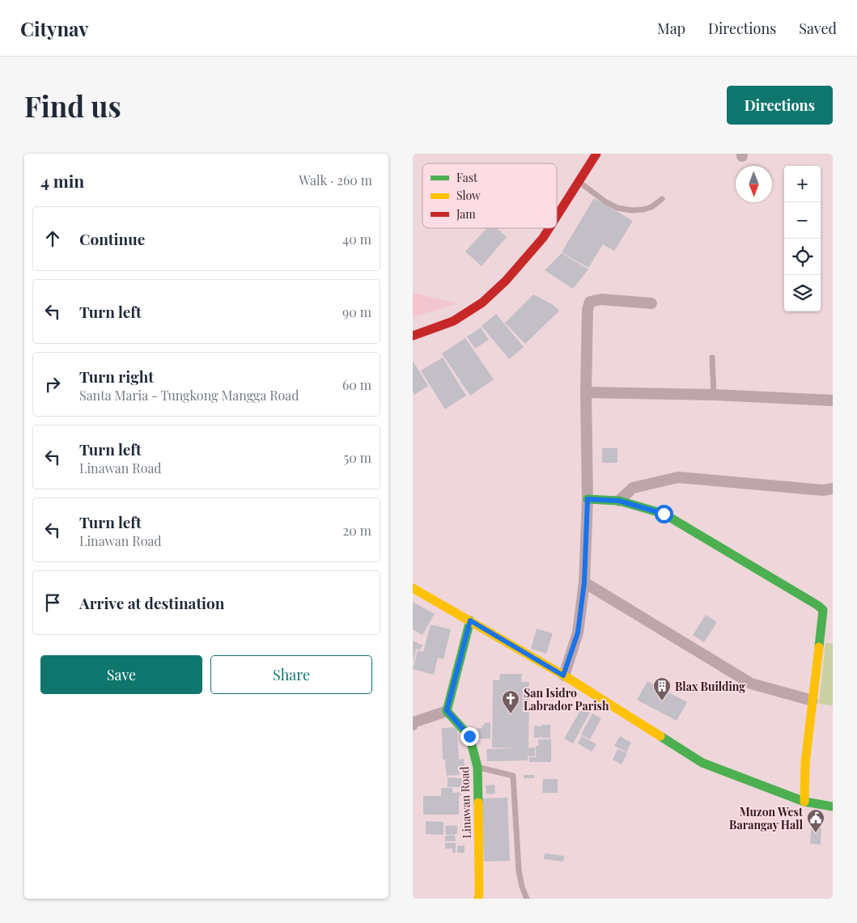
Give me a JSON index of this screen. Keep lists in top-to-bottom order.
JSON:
{
  "streets": {
    "street": ["Linawan Road"]
  },
  "places": {
    "building": ["Blax Building"],
    "church": ["San Isidro Labrador Parish"],
    "public building": ["Muzon West Barangay Hall"]
  },
  "legend": ["Fast", "Slow", "Jam"],
  "north": "bottom",
  "page": {
    "header": "Citynav",
    "nav": ["Map", "Directions", "Saved"],
    "buttons": [
      "Directions",
      ["Save", "Share"]
    ],
    "title": "Find us",
    "heading": ["4 min", "Walk · 260 m"],
    "map_buttons": ["+", "−"],
    "list": [
      ["Continue", "40 m"],
      ["Turn left", "90 m"],
      ["Turn right", "Santa Maria - Tungkong Mangga Road", "60 m"],
      ["Turn left", "Linawan Road", "50 m"],
      ["Turn left", "Linawan Road", "20 m"],
      "Arrive at destination"
    ]
  }
}
